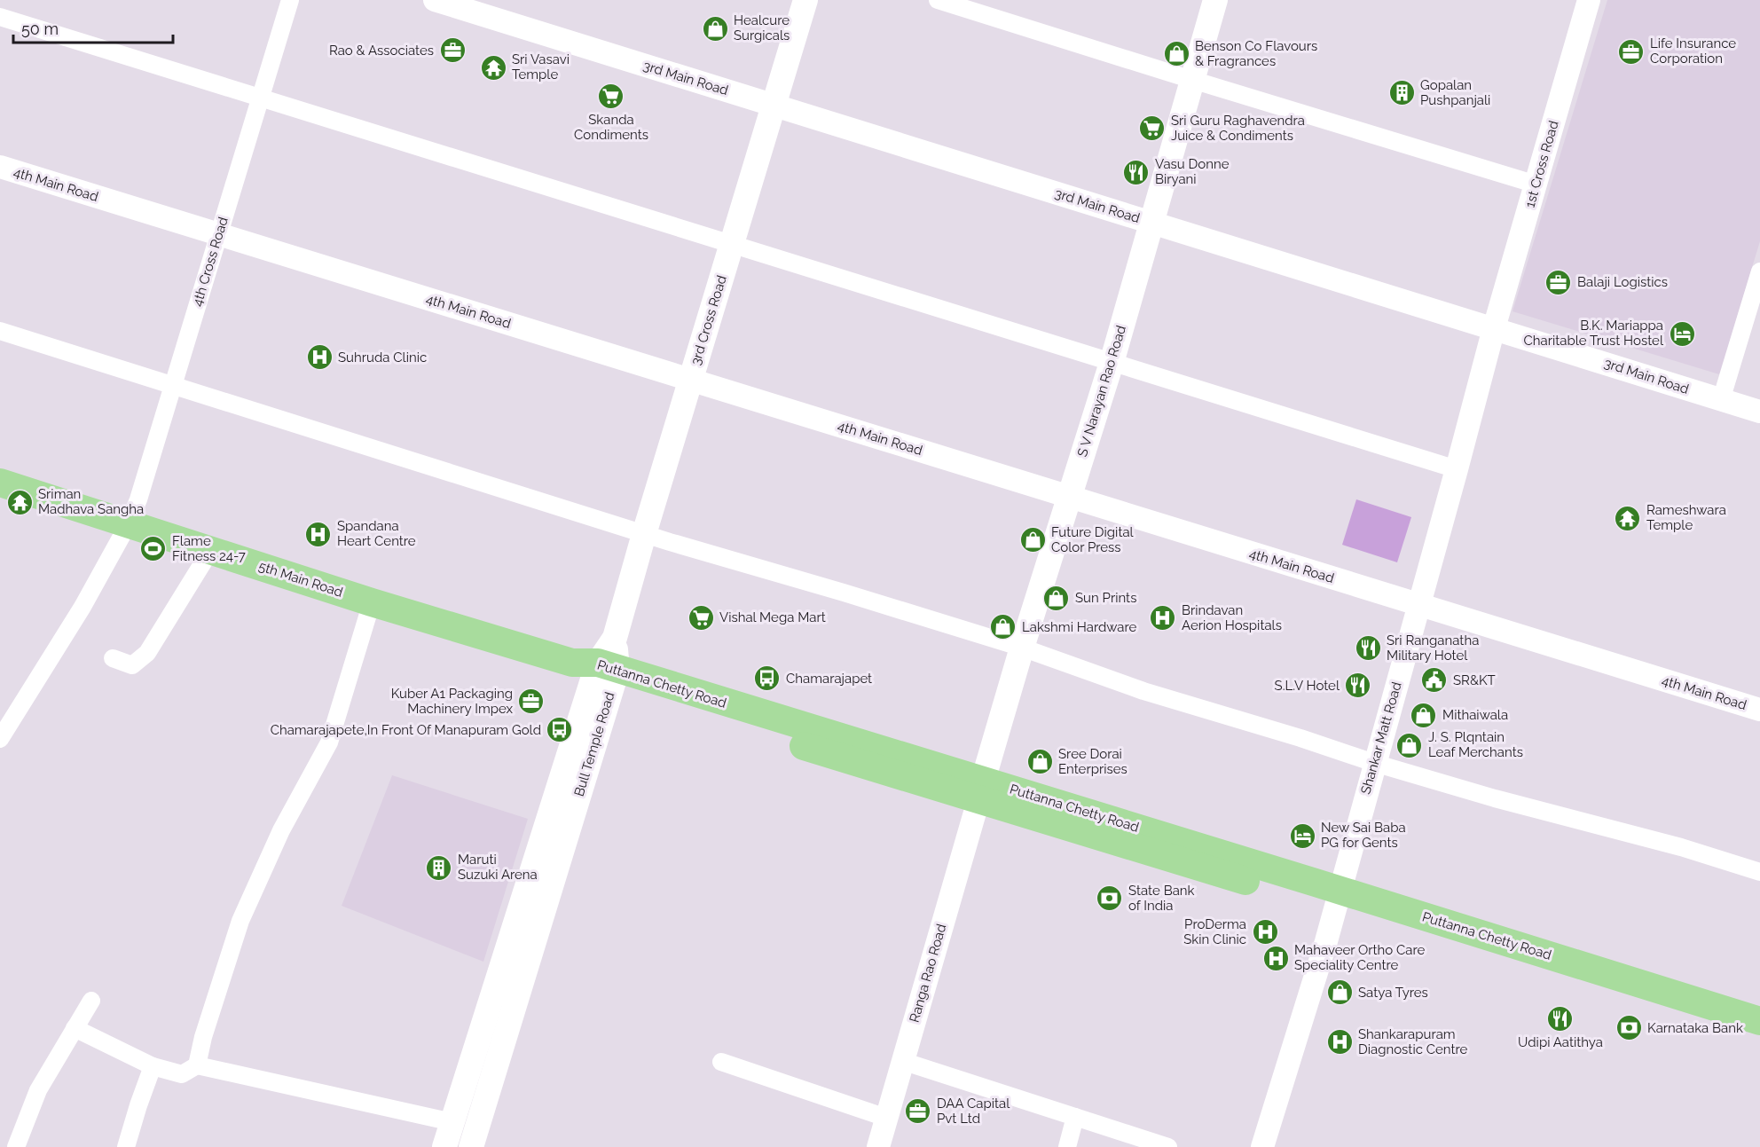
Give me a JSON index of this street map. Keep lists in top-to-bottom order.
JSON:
{
  "streets": {
    "main road": [
      "3rd Cross Road",
      "S V Narayan Rao Road",
      "5th Main Road",
      "Puttanna Chetty Road",
      "Bull Temple Road"
    ],
    "street": [
      "3rd Main Road",
      "1st Cross Road",
      "4th Main Road",
      "4th Cross Road",
      "Shankar Matt Road",
      "Ranga Rao Road"
    ]
  },
  "crossings": [
    ["3rd Main Road", "1st Cross Road"],
    ["3rd Main Road", "3rd Cross Road"],
    ["3rd Main Road", "S V Narayan Rao Road"],
    ["3rd Main Road", "Shankar Matt Road"],
    ["1st Cross Road", "Shankar Matt Road"],
    ["4th Main Road", "4th Cross Road"],
    ["4th Main Road", "3rd Cross Road"],
    ["4th Main Road", "S V Narayan Rao Road"],
    ["4th Main Road", "Shankar Matt Road"],
    ["4th Cross Road", "5th Main Road"],
    ["3rd Cross Road", "Bull Temple Road"],
    ["S V Narayan Rao Road", "Puttanna Chetty Road"],
    ["S V Narayan Rao Road", "Ranga Rao Road"],
    ["5th Main Road", "Puttanna Chetty Road"],
    ["5th Main Road", "Bull Temple Road"],
    ["Puttanna Chetty Road", "Shankar Matt Road"],
    ["Puttanna Chetty Road", "Bull Temple Road"],
    ["Puttanna Chetty Road", "Ranga Rao Road"]
  ],
  "places": {
    "shop": [
      "Healcure Surgicals",
      "Benson Co Flavours & Fragrances",
      "Future Digital Color Press",
      "Sun Prints",
      "Lakshmi Hardware",
      "Mithaiwala",
      "J. S. Plqntain Leaf Merchants",
      "Sree Dorai Enterprises",
      "Satya Tyres"
    ],
    "office": [
      "Rao & Associates",
      "Life Insurance Corporation",
      "Balaji Logistics",
      "Kuber A1 Packaging Machinery Impex",
      "DAA Capital Pvt Ltd"
    ],
    "temple": ["Sri Vasavi Temple", "Sriman Madhava Sangha", "Rameshwara Temple"],
    "building": ["Gopalan Pushpanjali", "Maruti Suzuki Arena"],
    "supermarket": ["Skanda Condiments", "Sri Guru Raghavendra Juice & Condiments", "Vishal Mega Mart"],
    "restaurant": [
      "Vasu Donne Biryani",
      "Sri Ranganatha Military Hotel",
      "S.L.V Hotel",
      "Udipi Aatithya"
    ],
    "hotel": ["B.K. Mariappa Charitable Trust Hostel", "New Sai Baba PG for Gents"],
    "hospital": [
      "Suhruda Clinic",
      "Spandana Heart Centre",
      "Brindavan Aerion Hospitals",
      "ProDerma Skin Clinic",
      "Mahaveer Ortho Care Speciality Centre",
      "Shankarapuram Diagnostic Centre"
    ],
    "sports": ["Flame Fitness 24-7"],
    "bus stop": ["Chamarajapet", "Chamarajapete,In Front Of Manapuram Gold"],
    "public building": ["SR&KT"],
    "bank": ["State Bank of India", "Karnataka Bank"]
  },
  "scale_bar": "50 m"
}
